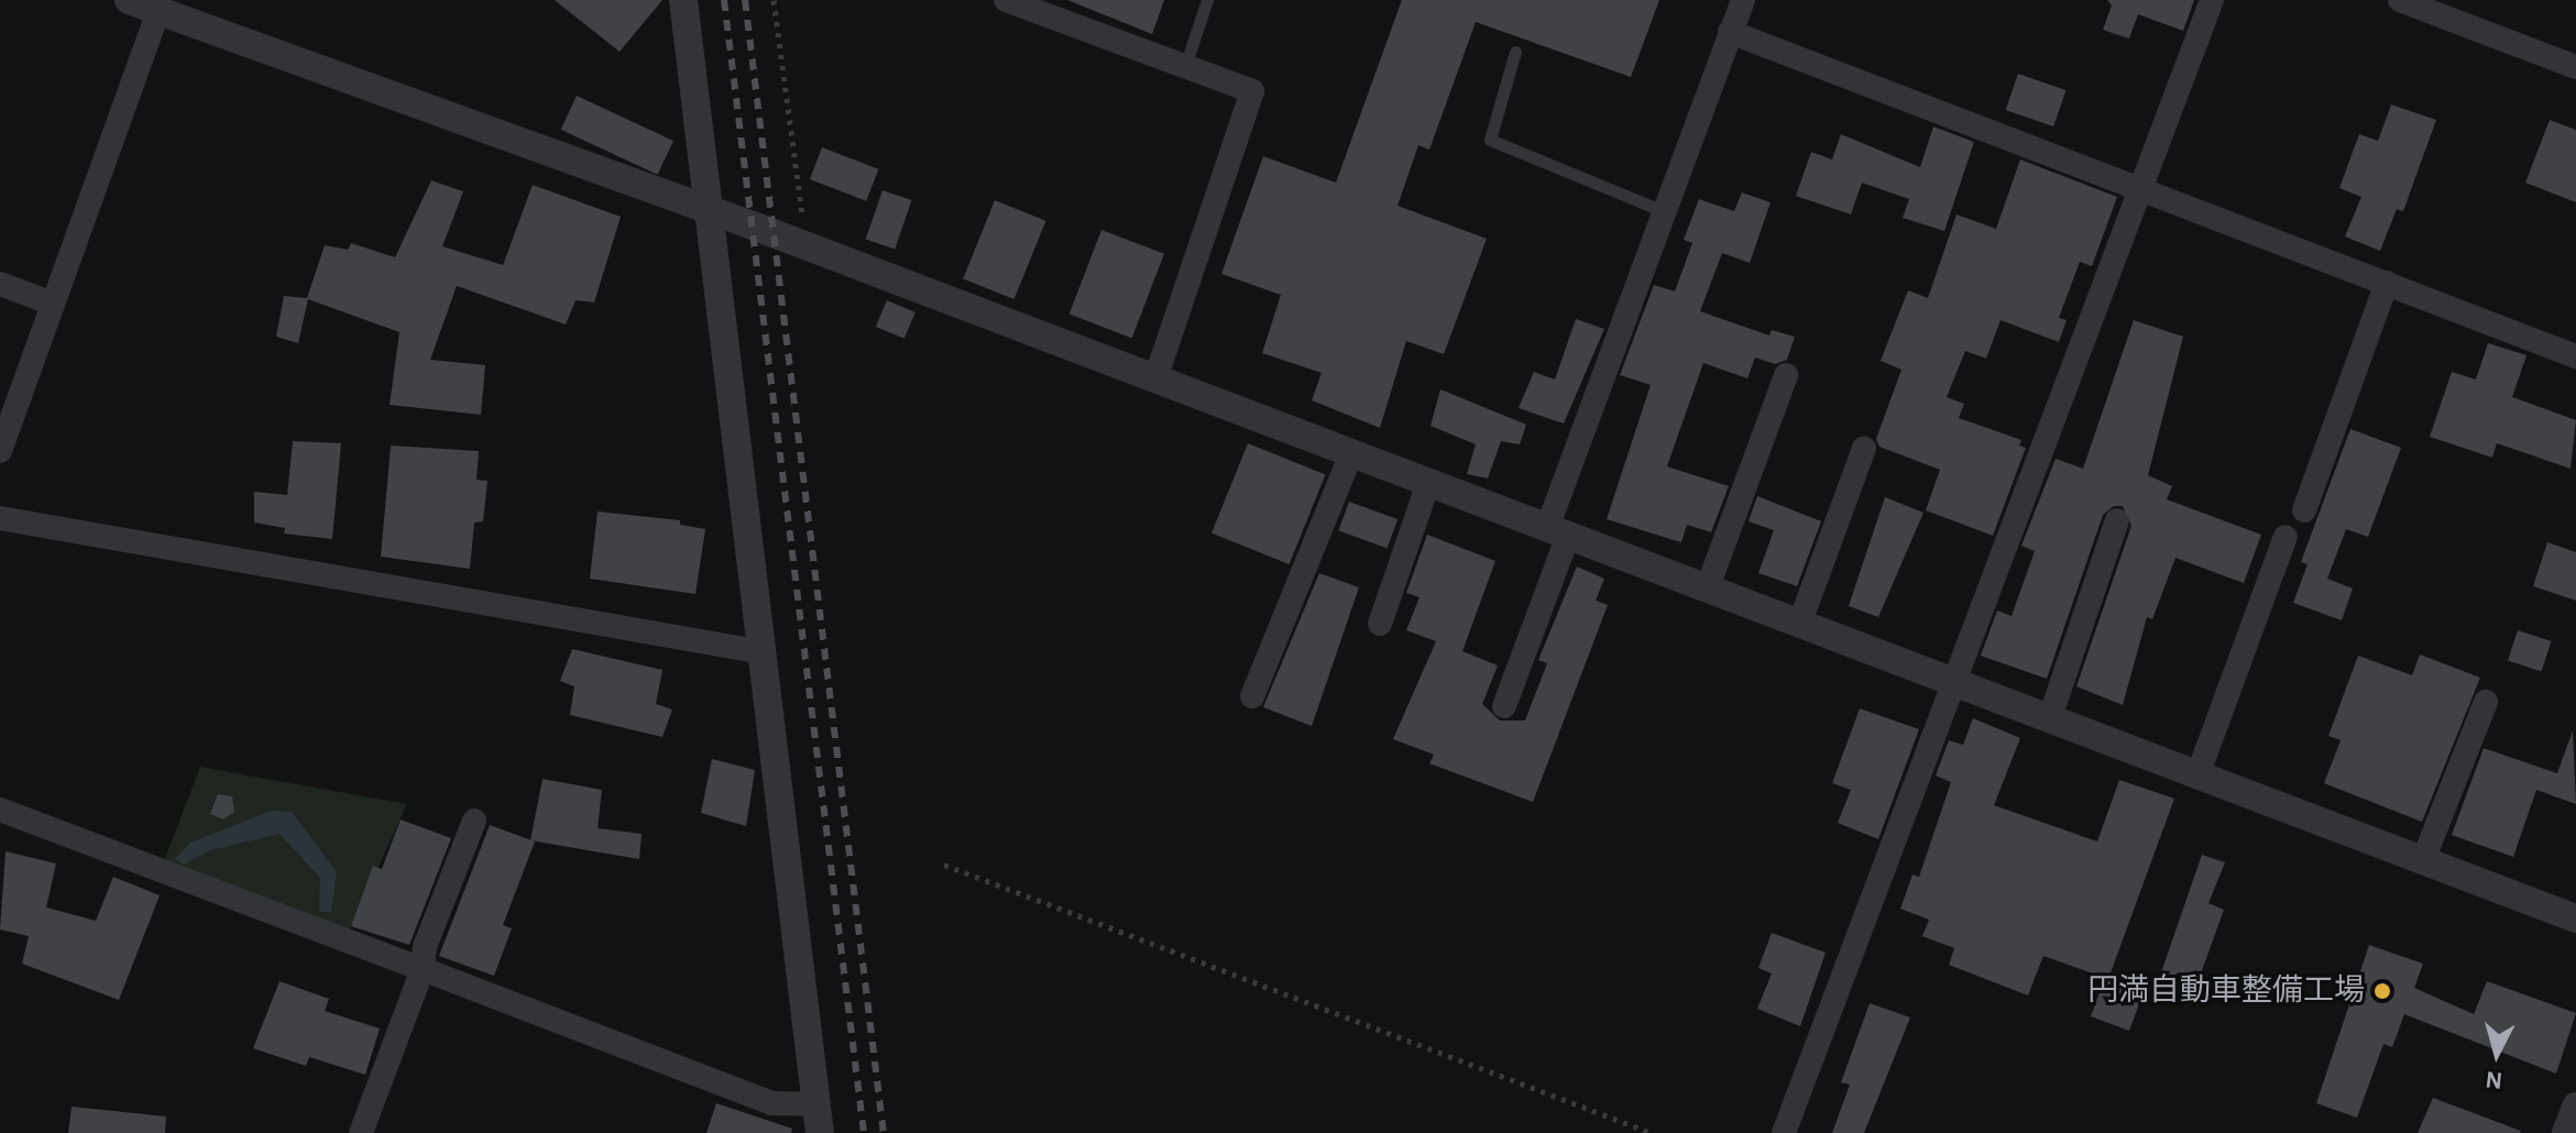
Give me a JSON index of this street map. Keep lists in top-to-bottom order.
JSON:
{
  "places": ["円満自動車整備工場"],
  "north": "bottom"
}
